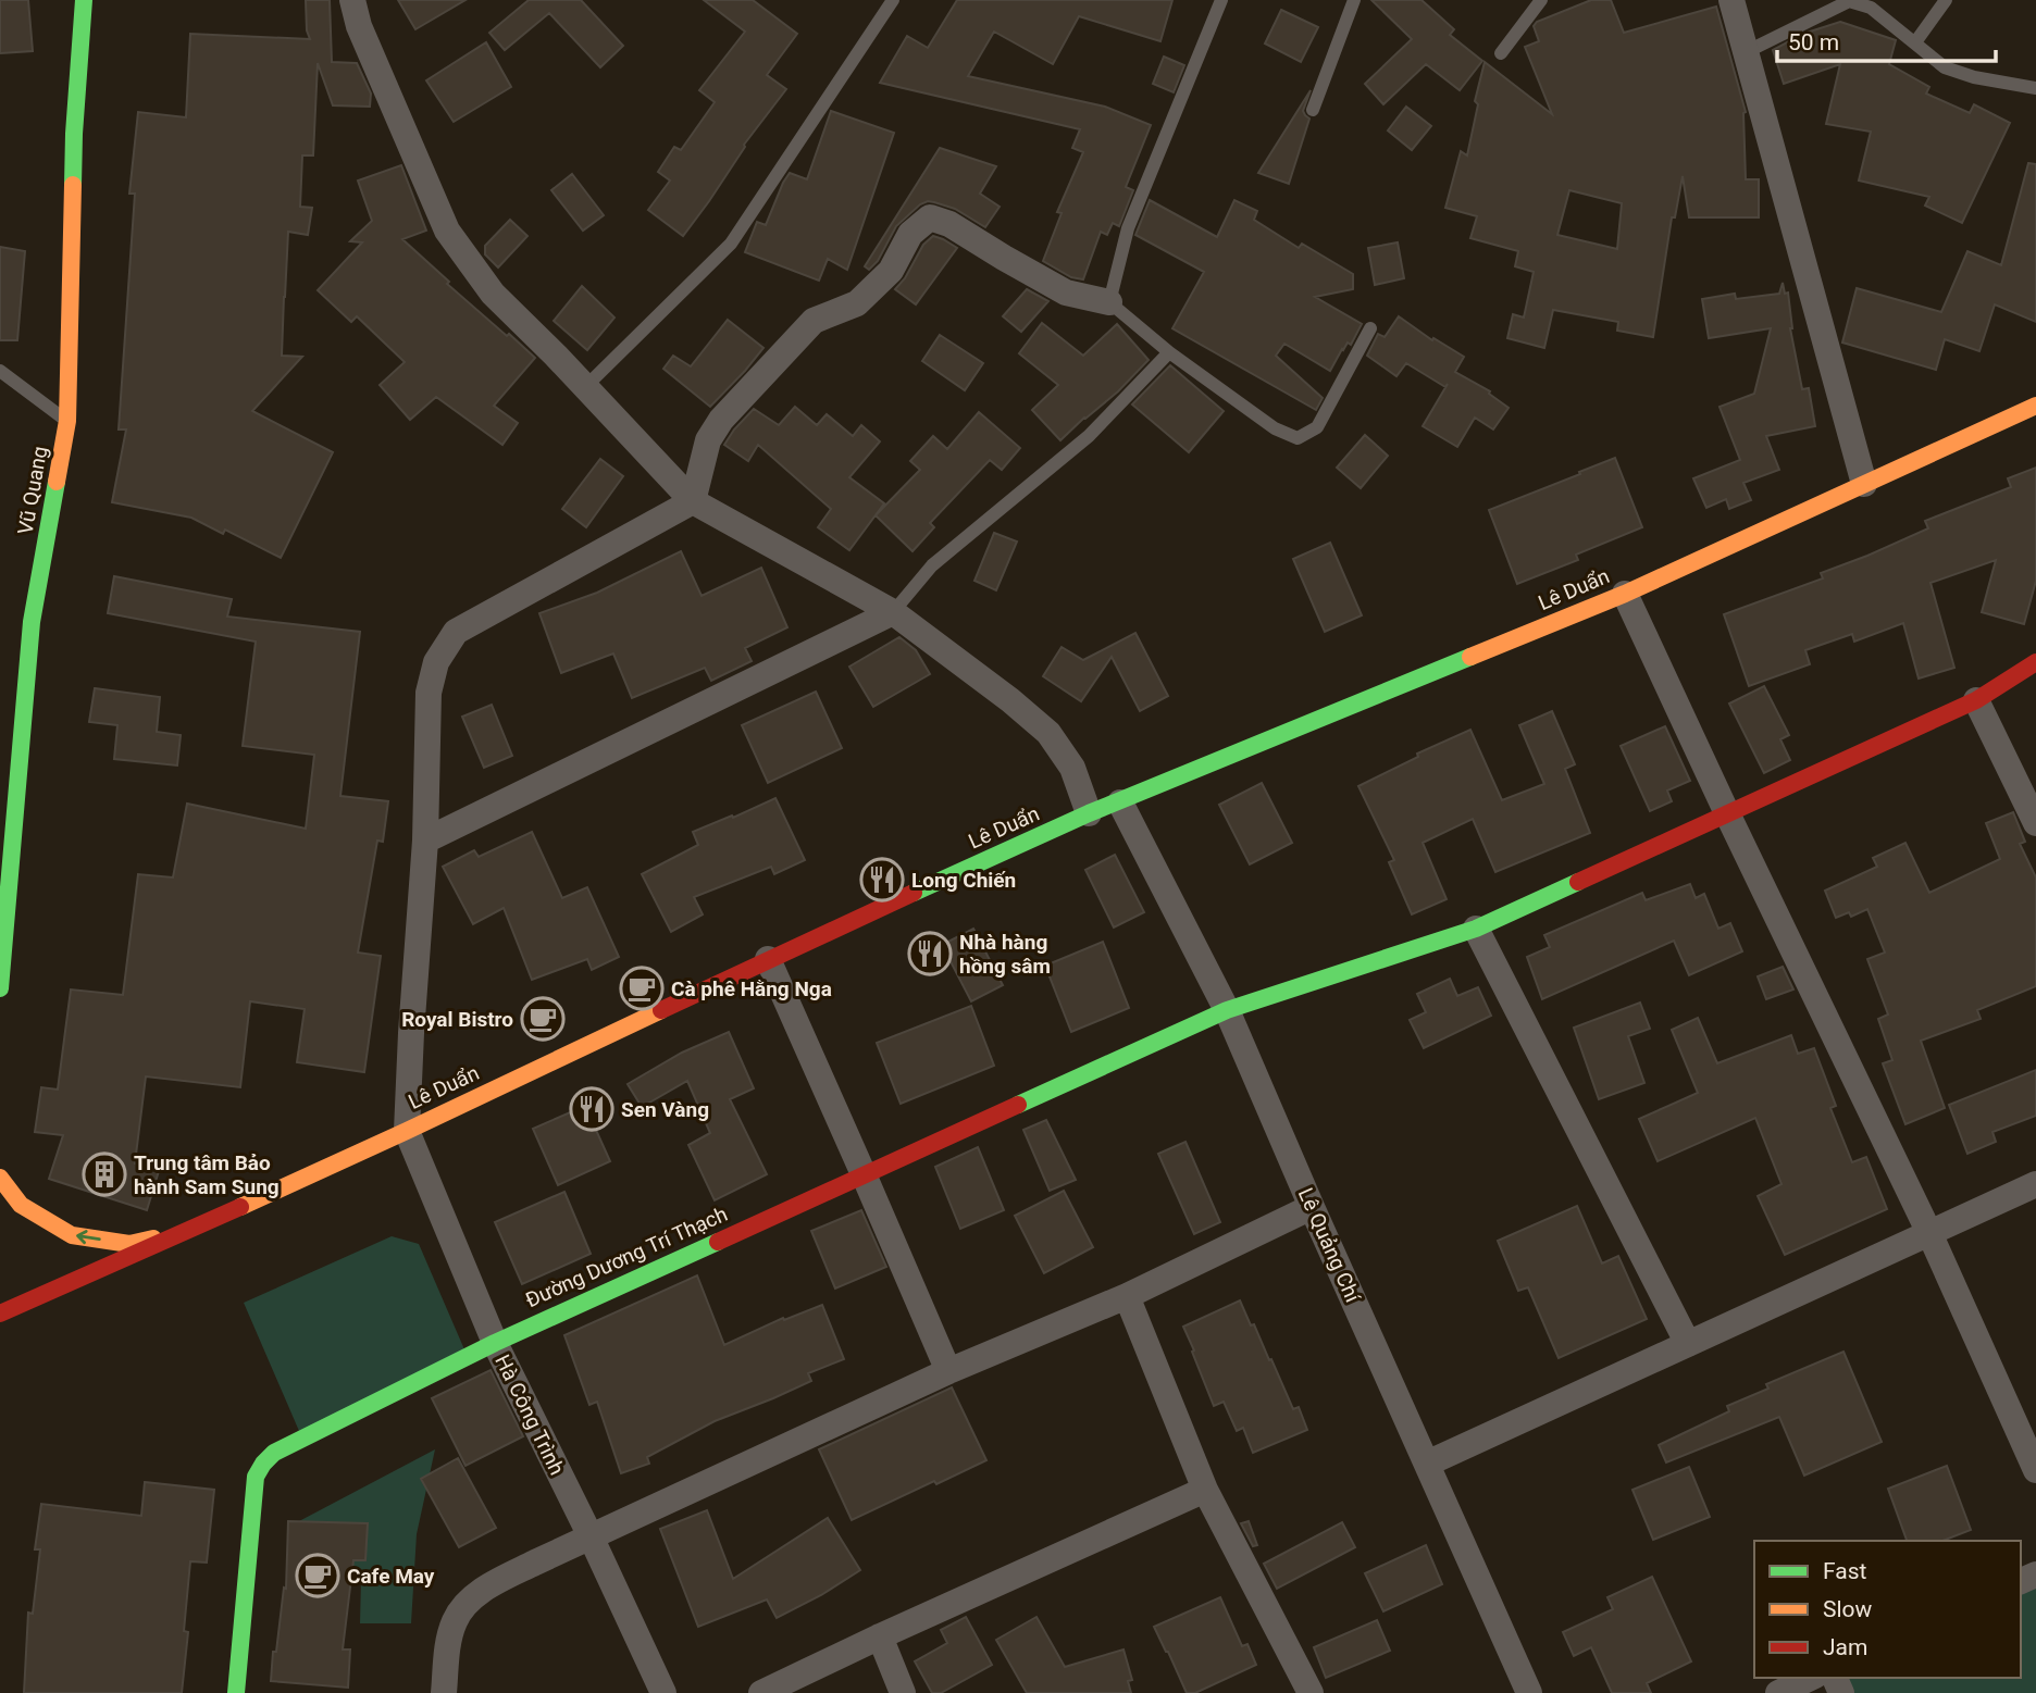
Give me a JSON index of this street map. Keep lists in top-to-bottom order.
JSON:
{
  "streets": {
    "main road": ["Vũ Quang", "Lê Duẩn", "Đường Dương Trí Thạch"],
    "street": ["Lê Quảng Chí", "Hà Công Trình"]
  },
  "crossings": [
    ["Lê Duẩn", "Lê Quảng Chí"],
    ["Lê Duẩn", "Hà Công Trình"],
    ["Lê Quảng Chí", "Đường Dương Trí Thạch"],
    ["Đường Dương Trí Thạch", "Hà Công Trình"]
  ],
  "places": {
    "restaurant": ["Long Chiến", "Nhà hàng hồng sâm", "Sen Vàng"],
    "cafe": ["Cà phê Hằng Nga", "Royal Bistro", "Cafe May"],
    "building": ["Trung tâm Bảo hành Sam Sung"]
  },
  "legend": ["Fast", "Slow", "Jam"],
  "scale_bar": "50 m"
}
